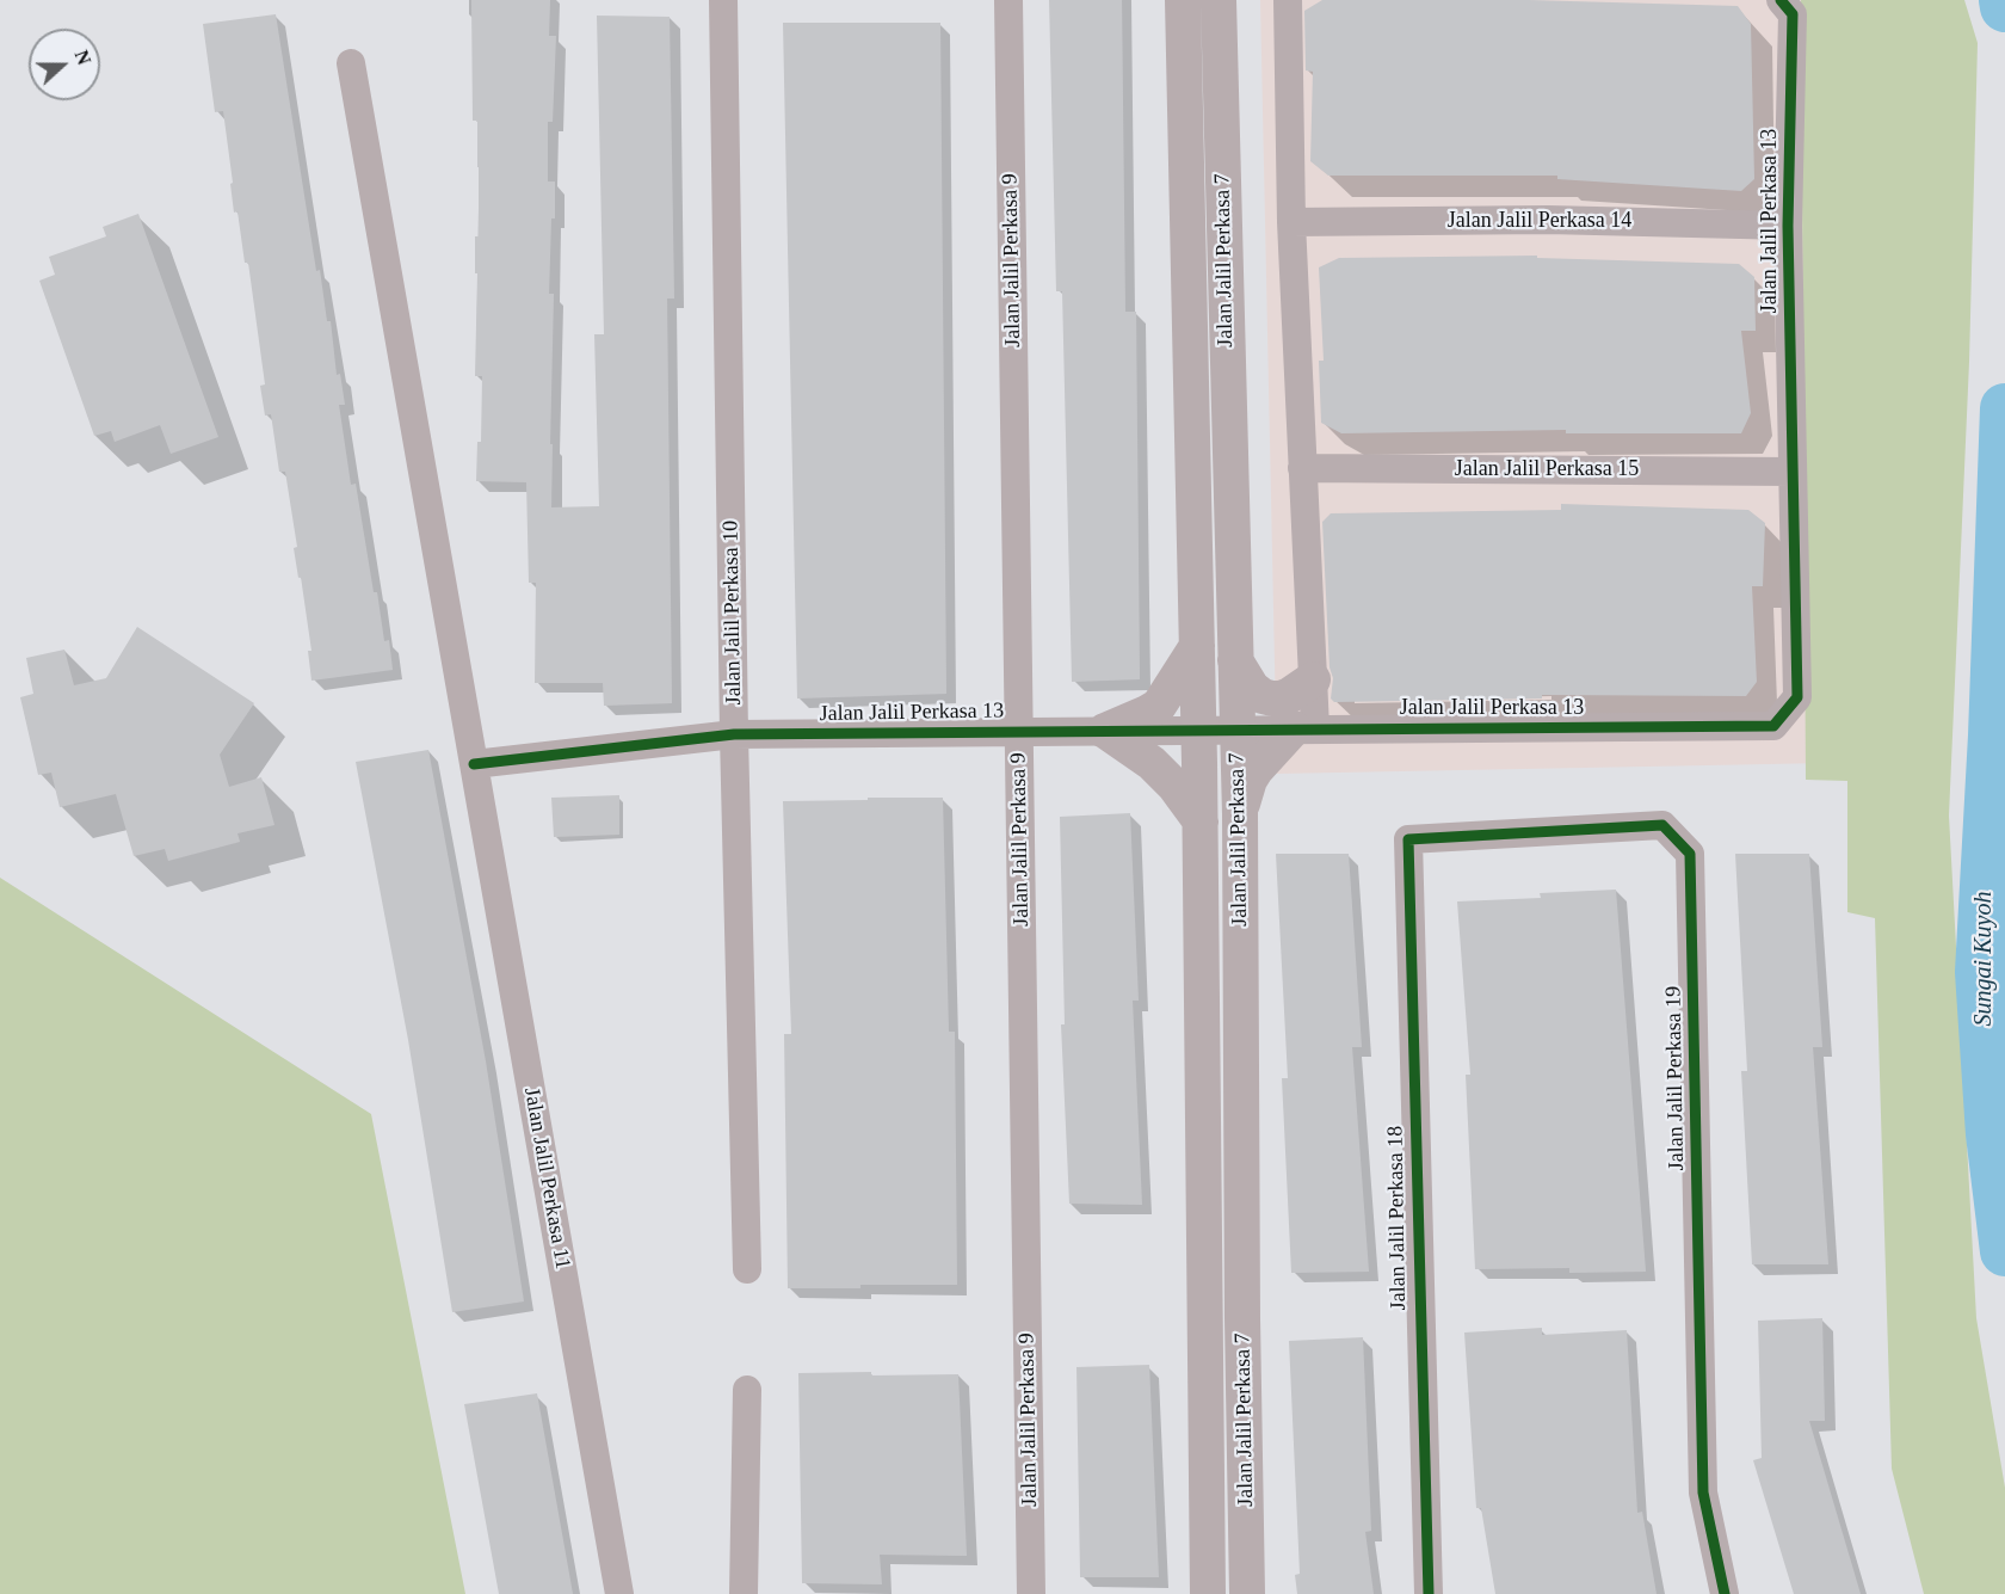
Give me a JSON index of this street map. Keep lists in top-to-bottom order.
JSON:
{
  "streets": {
    "street": [
      "Jalan Jalil Perkasa 14",
      "Jalan Jalil Perkasa 13",
      "Jalan Jalil Perkasa 9",
      "Jalan Jalil Perkasa 7",
      "Jalan Jalil Perkasa 15",
      "Jalan Jalil Perkasa 10",
      "Jalan Jalil Perkasa 19",
      "Jalan Jalil Perkasa 11",
      "Jalan Jalil Perkasa 18"
    ]
  },
  "crossings": [
    ["Jalan Jalil Perkasa 14", "Jalan Jalil Perkasa 13"],
    ["Jalan Jalil Perkasa 13", "Jalan Jalil Perkasa 9"],
    ["Jalan Jalil Perkasa 13", "Jalan Jalil Perkasa 7"],
    ["Jalan Jalil Perkasa 13", "Jalan Jalil Perkasa 15"],
    ["Jalan Jalil Perkasa 13", "Jalan Jalil Perkasa 10"],
    ["Jalan Jalil Perkasa 13", "Jalan Jalil Perkasa 11"],
    ["Jalan Jalil Perkasa 19", "Jalan Jalil Perkasa 18"]
  ],
  "water": ["Sungai Kuyoh"],
  "north": "right"
}
